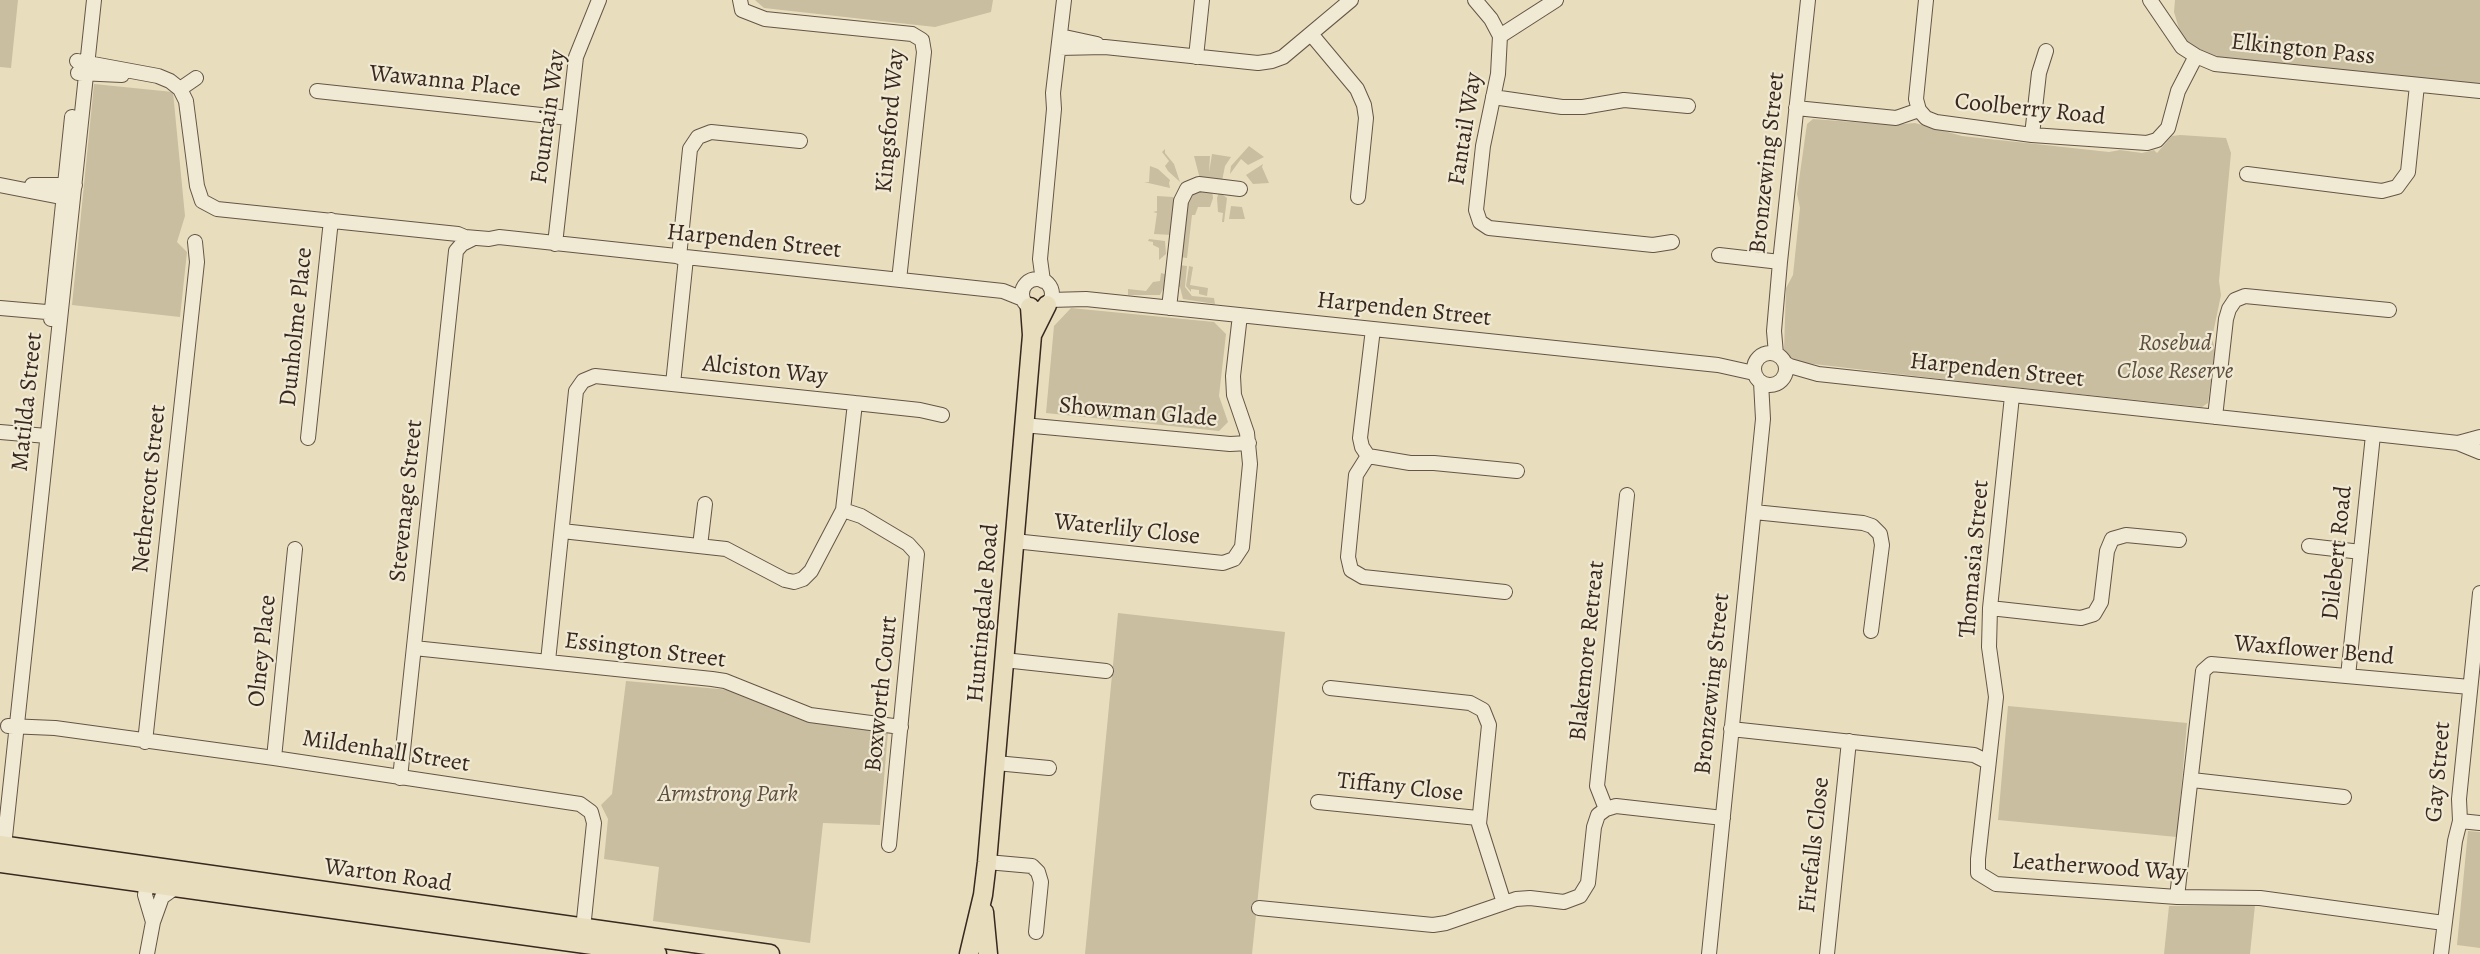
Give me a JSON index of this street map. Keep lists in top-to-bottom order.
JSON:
{
  "streets": {
    "main road": ["Huntingdale Road", "Warton Road"],
    "street": [
      "Elkington Pass",
      "Wawanna Place",
      "Coolberry Road",
      "Fountain Way",
      "Kingsford Way",
      "Fantail Way",
      "Bronzewing Street",
      "Harpenden Street",
      "Dunholme Place",
      "Alciston Way",
      "Matilda Street",
      "Showman Glade",
      "Nethercott Street",
      "Stevenage Street",
      "Waterlily Close",
      "Dilebert Road",
      "Thomasia Street",
      "Olney Place",
      "Essington Street",
      "Blakemore Retreat",
      "Waxflower Bend",
      "Boxworth Court",
      "Mildenhall Street",
      "Gay Street",
      "Tiffany Close",
      "Firefalls Close",
      "Leatherwood Way"
    ]
  },
  "crossings": [
    ["Elkington Pass", "Coolberry Road"],
    ["Wawanna Place", "Fountain Way"],
    ["Fountain Way", "Harpenden Street"],
    ["Kingsford Way", "Harpenden Street"],
    ["Bronzewing Street", "Harpenden Street"],
    ["Harpenden Street", "Dunholme Place"],
    ["Harpenden Street", "Stevenage Street"],
    ["Harpenden Street", "Waterlily Close"],
    ["Harpenden Street", "Dilebert Road"],
    ["Harpenden Street", "Thomasia Street"],
    ["Harpenden Street", "Huntingdale Road"],
    ["Alciston Way", "Essington Street"],
    ["Matilda Street", "Mildenhall Street"],
    ["Matilda Street", "Warton Road"],
    ["Showman Glade", "Waterlily Close"],
    ["Showman Glade", "Huntingdale Road"],
    ["Nethercott Street", "Mildenhall Street"],
    ["Stevenage Street", "Essington Street"],
    ["Stevenage Street", "Mildenhall Street"],
    ["Waterlily Close", "Huntingdale Road"],
    ["Dilebert Road", "Waxflower Bend"],
    ["Thomasia Street", "Leatherwood Way"],
    ["Olney Place", "Mildenhall Street"],
    ["Essington Street", "Boxworth Court"],
    ["Waxflower Bend", "Gay Street"],
    ["Waxflower Bend", "Leatherwood Way"],
    ["Mildenhall Street", "Warton Road"],
    ["Gay Street", "Leatherwood Way"]
  ],
  "parks": ["Rosebud Close Reserve", "Armstrong Park"]
}
